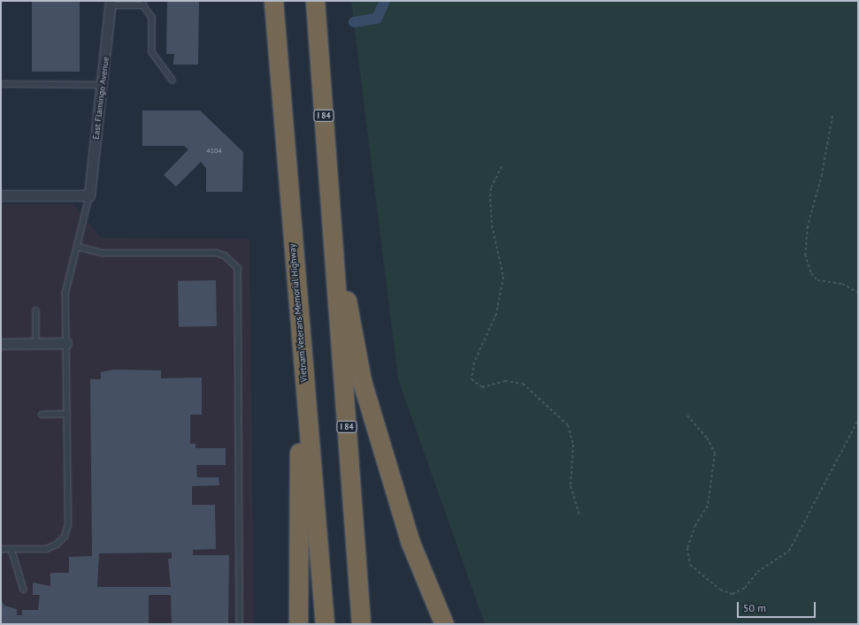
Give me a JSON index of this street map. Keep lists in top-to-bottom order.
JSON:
{
  "streets": {
    "highway": ["I 84", "Vietnam Veterans Memorial Highway"],
    "street": ["East Flamingo Avenue"]
  },
  "house_numbers": ["4104"],
  "scale_bar": "50 m"
}
